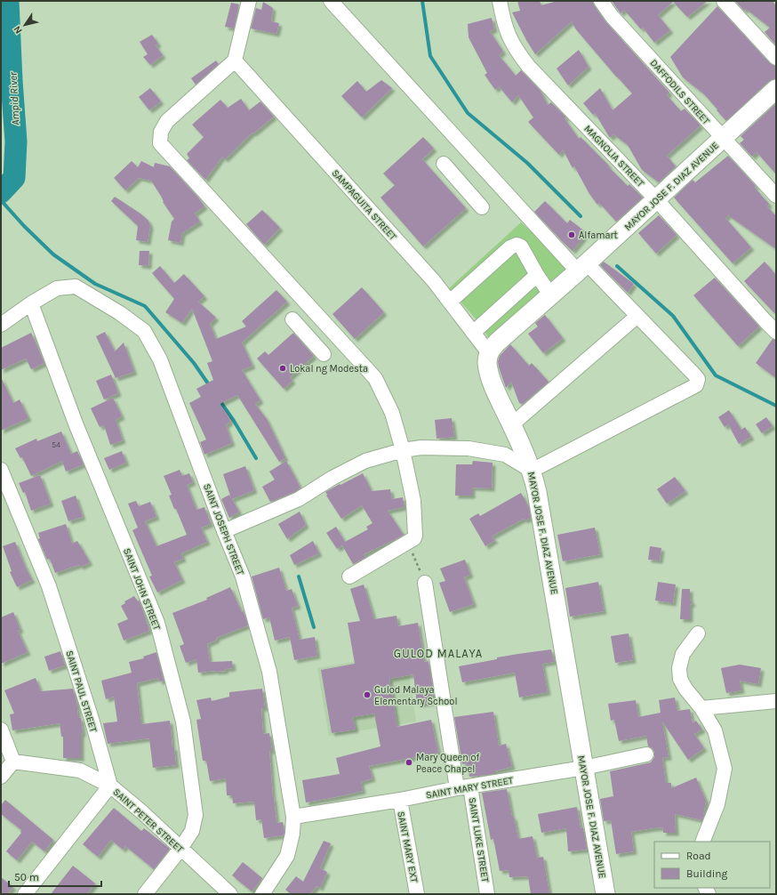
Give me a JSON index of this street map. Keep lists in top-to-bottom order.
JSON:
{
  "streets": {
    "main road": ["MAYOR JOSE F. DIAZ AVENUE"],
    "street": [
      "DAFFODILS STREET",
      "MAGNOLIA STREET",
      "SAMPAGUITA STREET",
      "SAINT JOSEPH STREET",
      "SAINT JOHN STREET",
      "SAINT PAUL STREET",
      "SAINT MARY STREET",
      "SAINT PETER STREET",
      "SAINT LUKE STREET",
      "SAINT MARY EXT"
    ]
  },
  "crossings": [
    ["DAFFODILS STREET", "MAYOR JOSE F. DIAZ AVENUE"],
    ["MAGNOLIA STREET", "MAYOR JOSE F. DIAZ AVENUE"],
    ["MAYOR JOSE F. DIAZ AVENUE", "SAMPAGUITA STREET"],
    ["MAYOR JOSE F. DIAZ AVENUE", "SAINT MARY STREET"],
    ["SAINT JOSEPH STREET", "SAINT JOHN STREET"],
    ["SAINT JOSEPH STREET", "SAINT MARY STREET"],
    ["SAINT JOHN STREET", "SAINT PETER STREET"],
    ["SAINT PAUL STREET", "SAINT PETER STREET"],
    ["SAINT MARY STREET", "SAINT LUKE STREET"],
    ["SAINT MARY STREET", "SAINT MARY EXT"]
  ],
  "districts": ["GULOD MALAYA"],
  "water": ["Ampid River"],
  "places": [
    "Alfamart",
    "Lokal ng Modesta",
    "Gulod Malaya Elementary School",
    "Mary Queen of Peace Chapel"
  ],
  "house_numbers": ["54"],
  "legend": ["Road", "Building"],
  "scale_bar": "50 m",
  "north": "bottom left"
}
